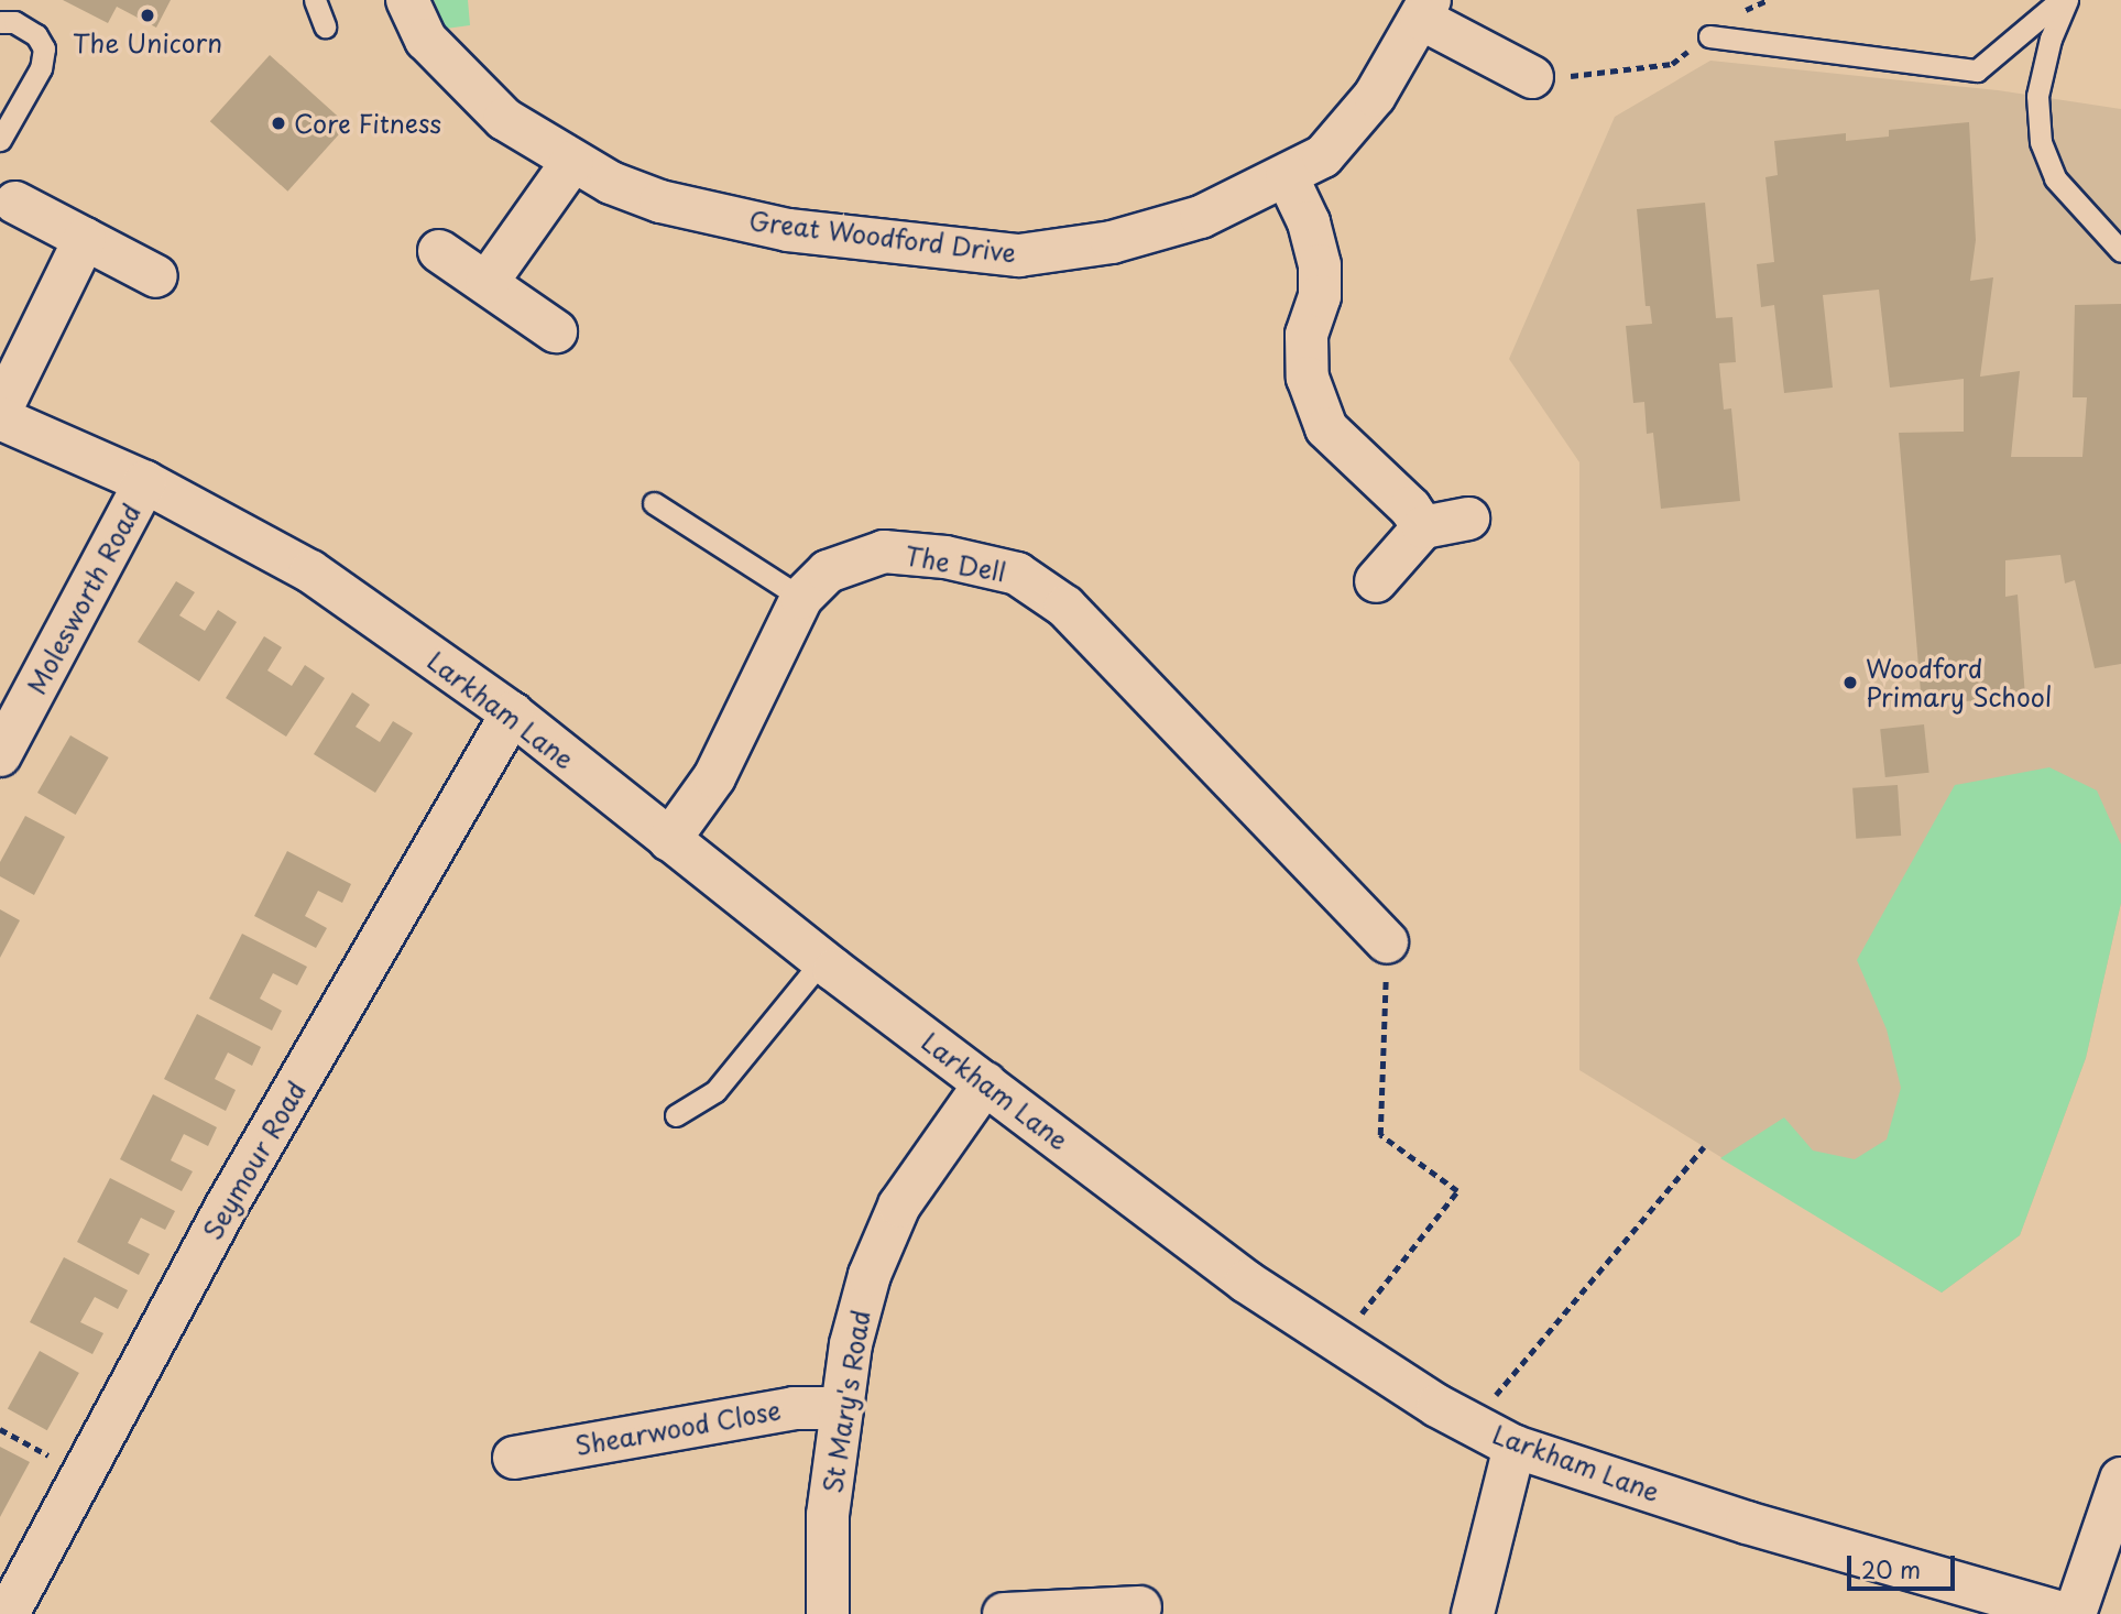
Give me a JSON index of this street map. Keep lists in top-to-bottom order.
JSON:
{
  "streets": {
    "street": [
      "Great Woodford Drive",
      "The Dell",
      "Molesworth Road",
      "Larkham Lane",
      "Seymour Road",
      "St Mary's Road",
      "Shearwood Close"
    ]
  },
  "crossings": [
    ["The Dell", "Larkham Lane"],
    ["Molesworth Road", "Larkham Lane"],
    ["Larkham Lane", "Seymour Road"],
    ["Larkham Lane", "St Mary's Road"],
    ["St Mary's Road", "Shearwood Close"]
  ],
  "places": ["The Unicorn", "Core Fitness", "Woodford Primary School"],
  "scale_bar": "20 m"
}
